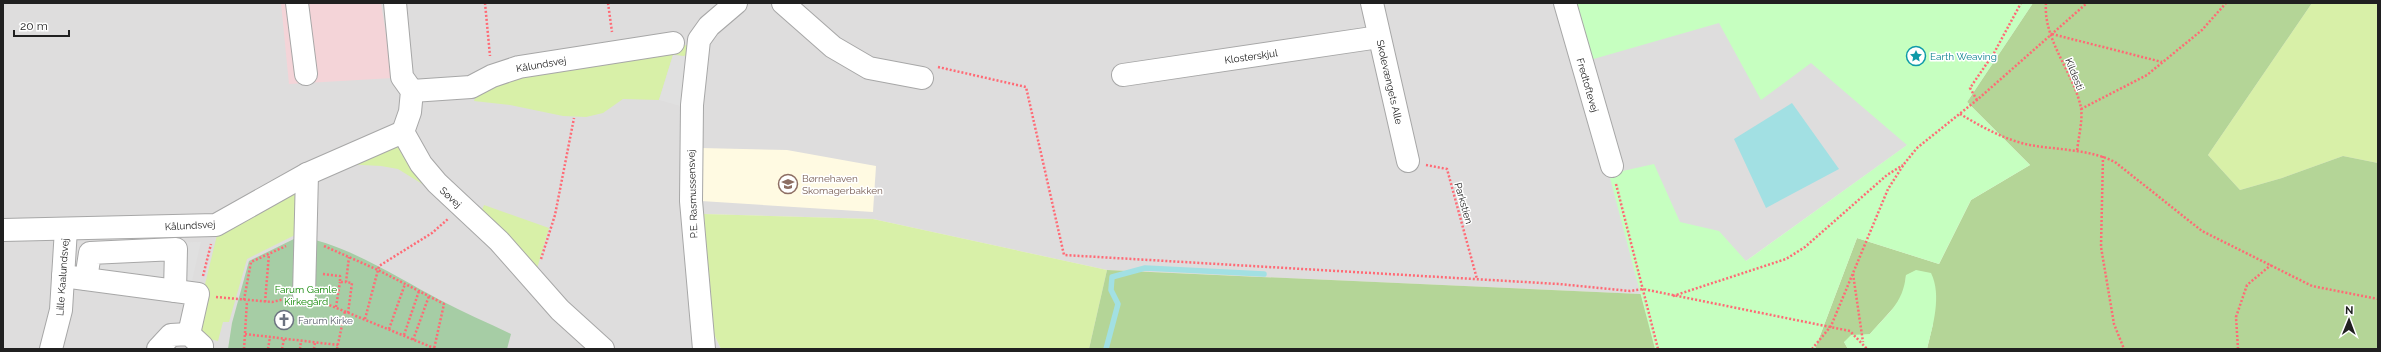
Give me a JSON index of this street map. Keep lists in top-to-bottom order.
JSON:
{
  "streets": {
    "street": [
      "Klosterskjul",
      "Kålundsvej",
      "Skolevængets Alle",
      "Fredtoftevej",
      "P.E. Rasmussensvej",
      "Søvej",
      "Lille Kaalundsvej"
    ],
    "path": ["Kildesti", "Parkstien"]
  },
  "crossings": [
    ["Klosterskjul", "Skolevængets Alle"],
    ["Kålundsvej", "Søvej"],
    ["Kålundsvej", "Lille Kaalundsvej"],
    ["Skolevængets Alle", "Parkstien"]
  ],
  "parks": ["Farum Gamle Kirkegård"],
  "places": {
    "place": ["Earth Weaving"],
    "school or university": ["Børnehaven Skomagerbakken"],
    "church": ["Farum Kirke"]
  },
  "scale_bar": "20 m",
  "north": "top"
}
